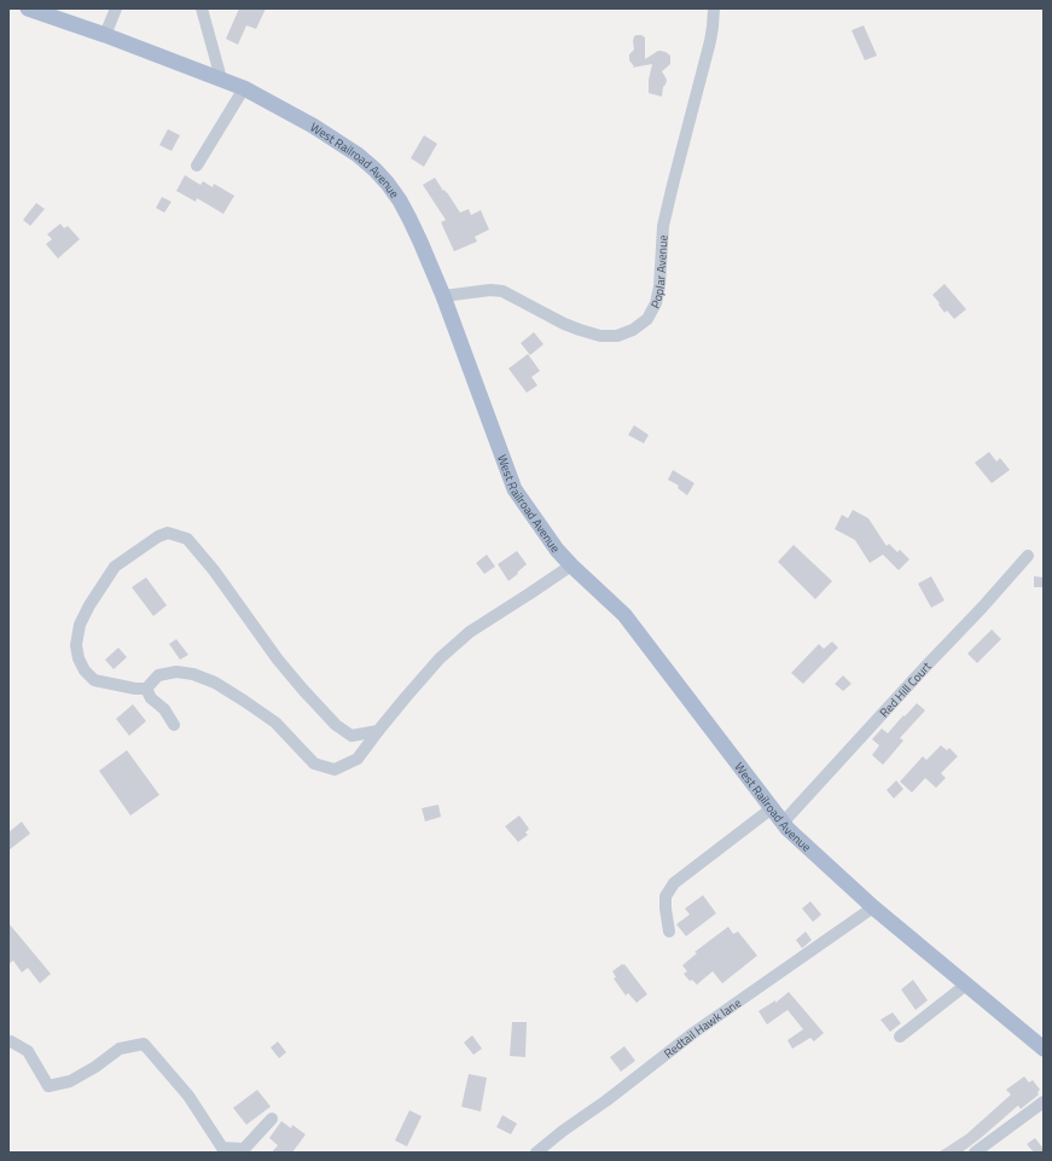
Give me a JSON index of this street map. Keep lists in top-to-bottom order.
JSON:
{
  "streets": {
    "main road": ["West Railroad Avenue"],
    "street": ["Poplar Avenue", "Red Hill Court", "Redtail Hawk lane"]
  },
  "crossings": [
    ["West Railroad Avenue", "Poplar Avenue"],
    ["West Railroad Avenue", "Red Hill Court"],
    ["West Railroad Avenue", "Redtail Hawk lane"]
  ]
}
